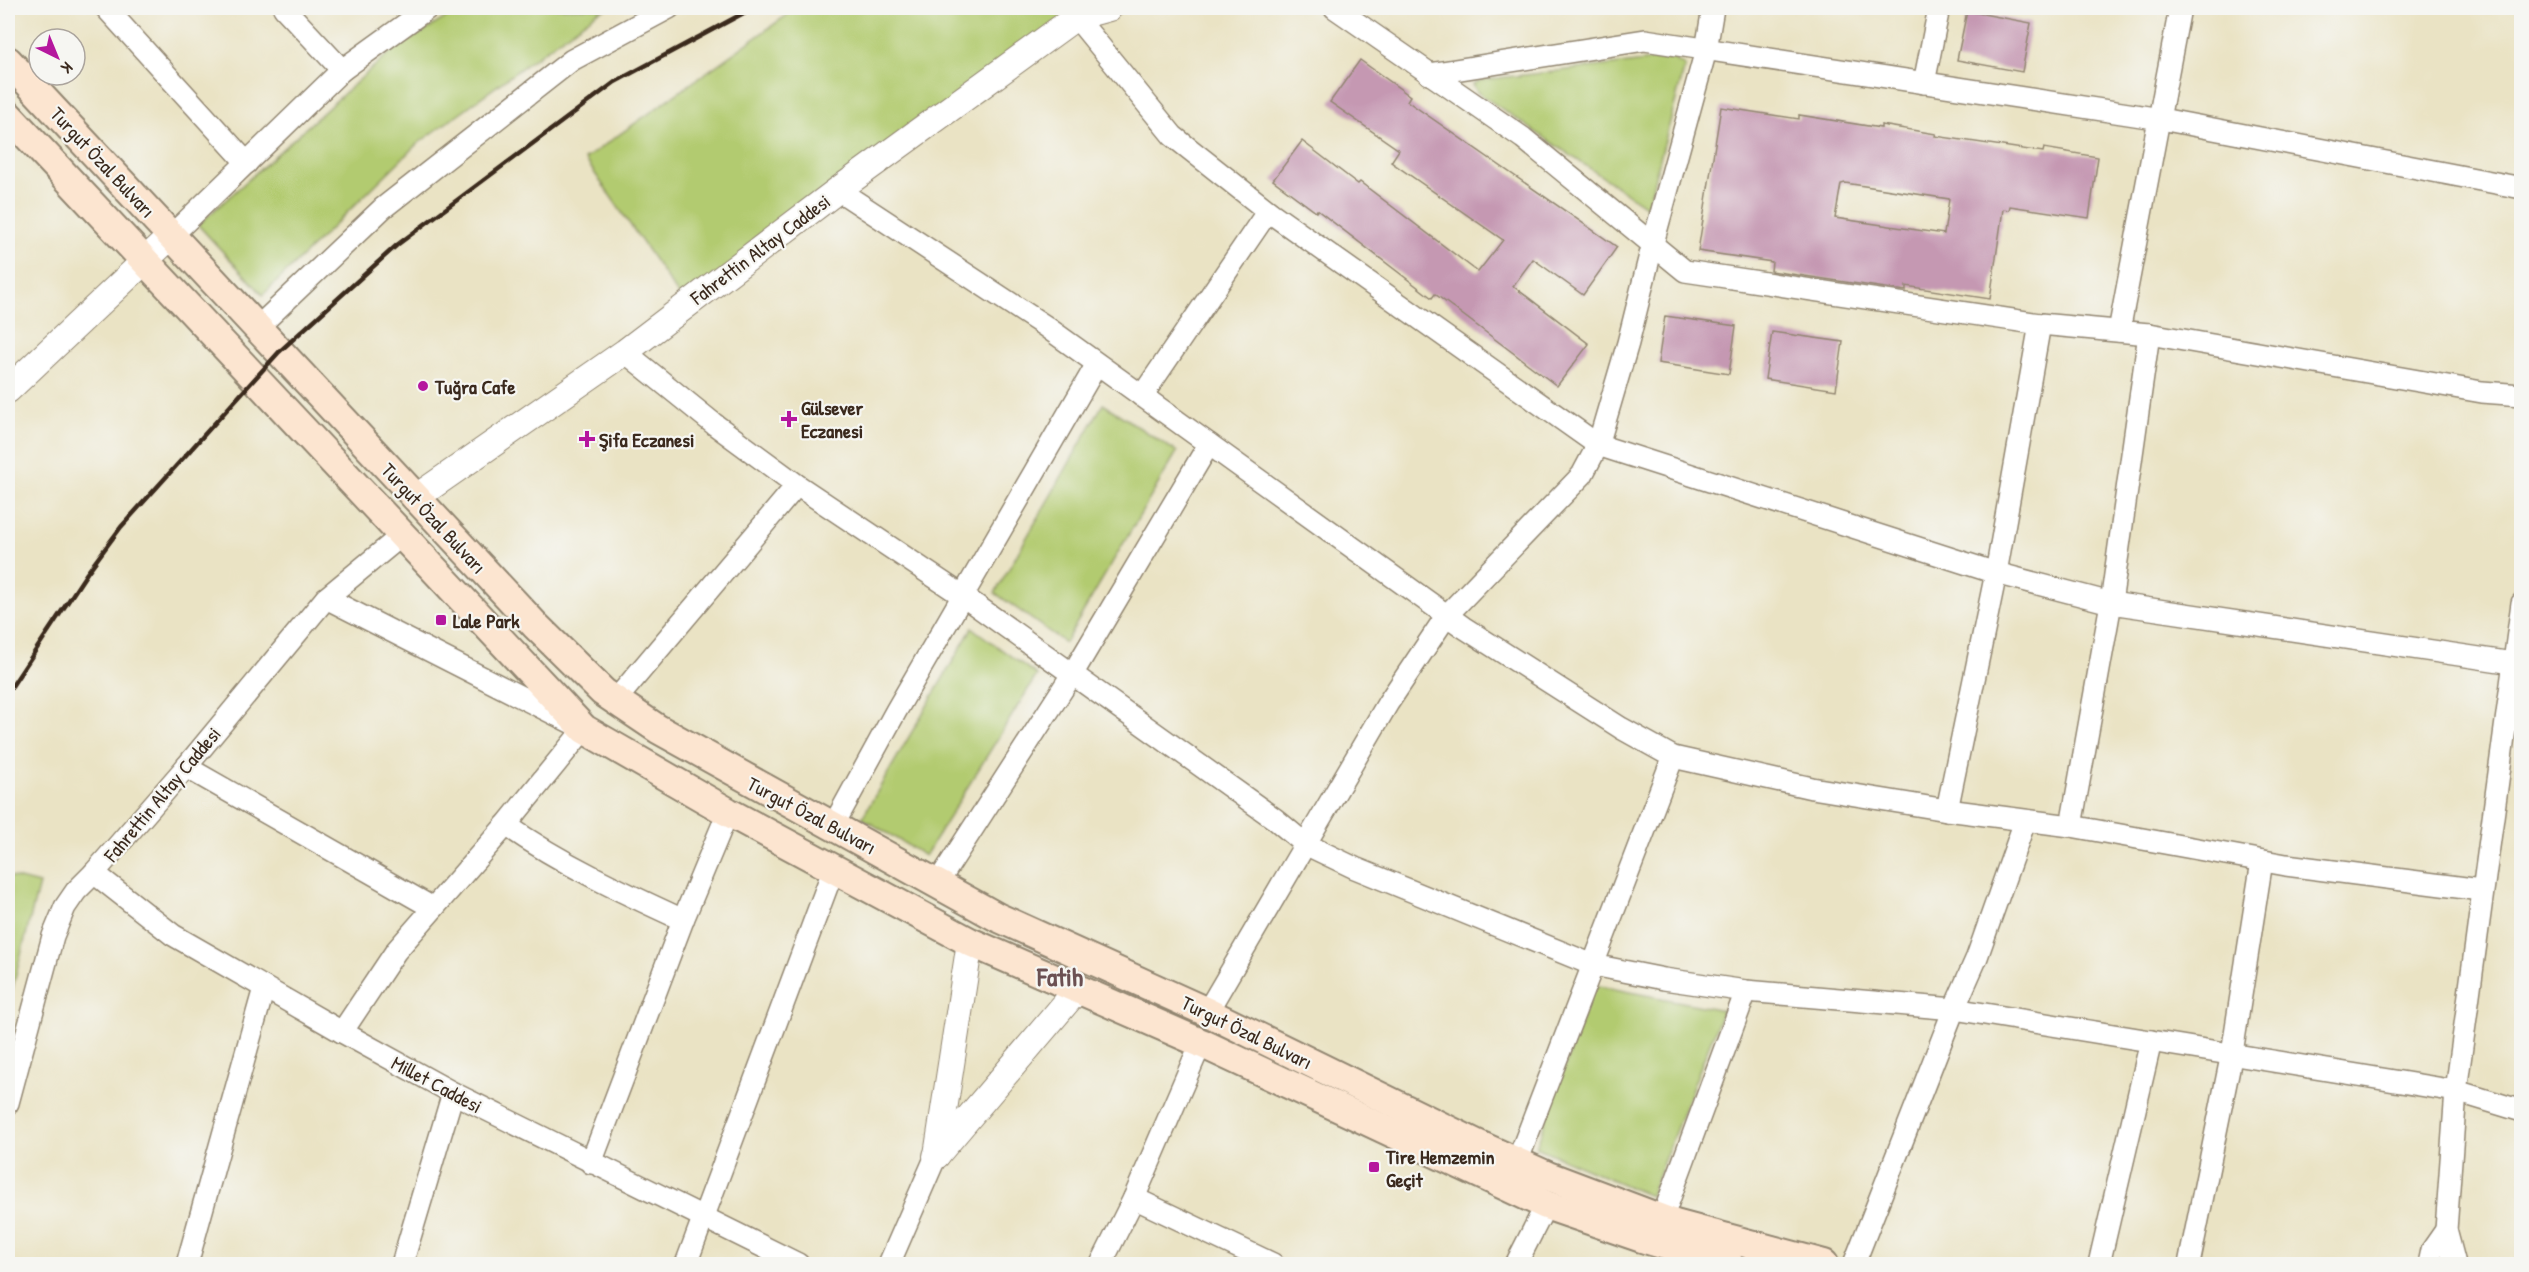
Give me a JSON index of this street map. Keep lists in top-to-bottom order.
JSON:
{
  "streets": {
    "main road": ["Turgut Özal Bulvarı"],
    "street": ["Fahrettin Altay Caddesi", "Millet Caddesi"]
  },
  "crossings": [
    ["Turgut Özal Bulvarı", "Fahrettin Altay Caddesi"],
    ["Fahrettin Altay Caddesi", "Millet Caddesi"]
  ],
  "districts": ["Fatih"],
  "places": {
    "other": ["Tuğra Cafe"],
    "health": ["Gülsever Eczanesi", "Şifa Eczanesi"],
    "transit": ["Lale Park", "Tire Hemzemin Geçit"]
  },
  "north": "bottom right"
}
